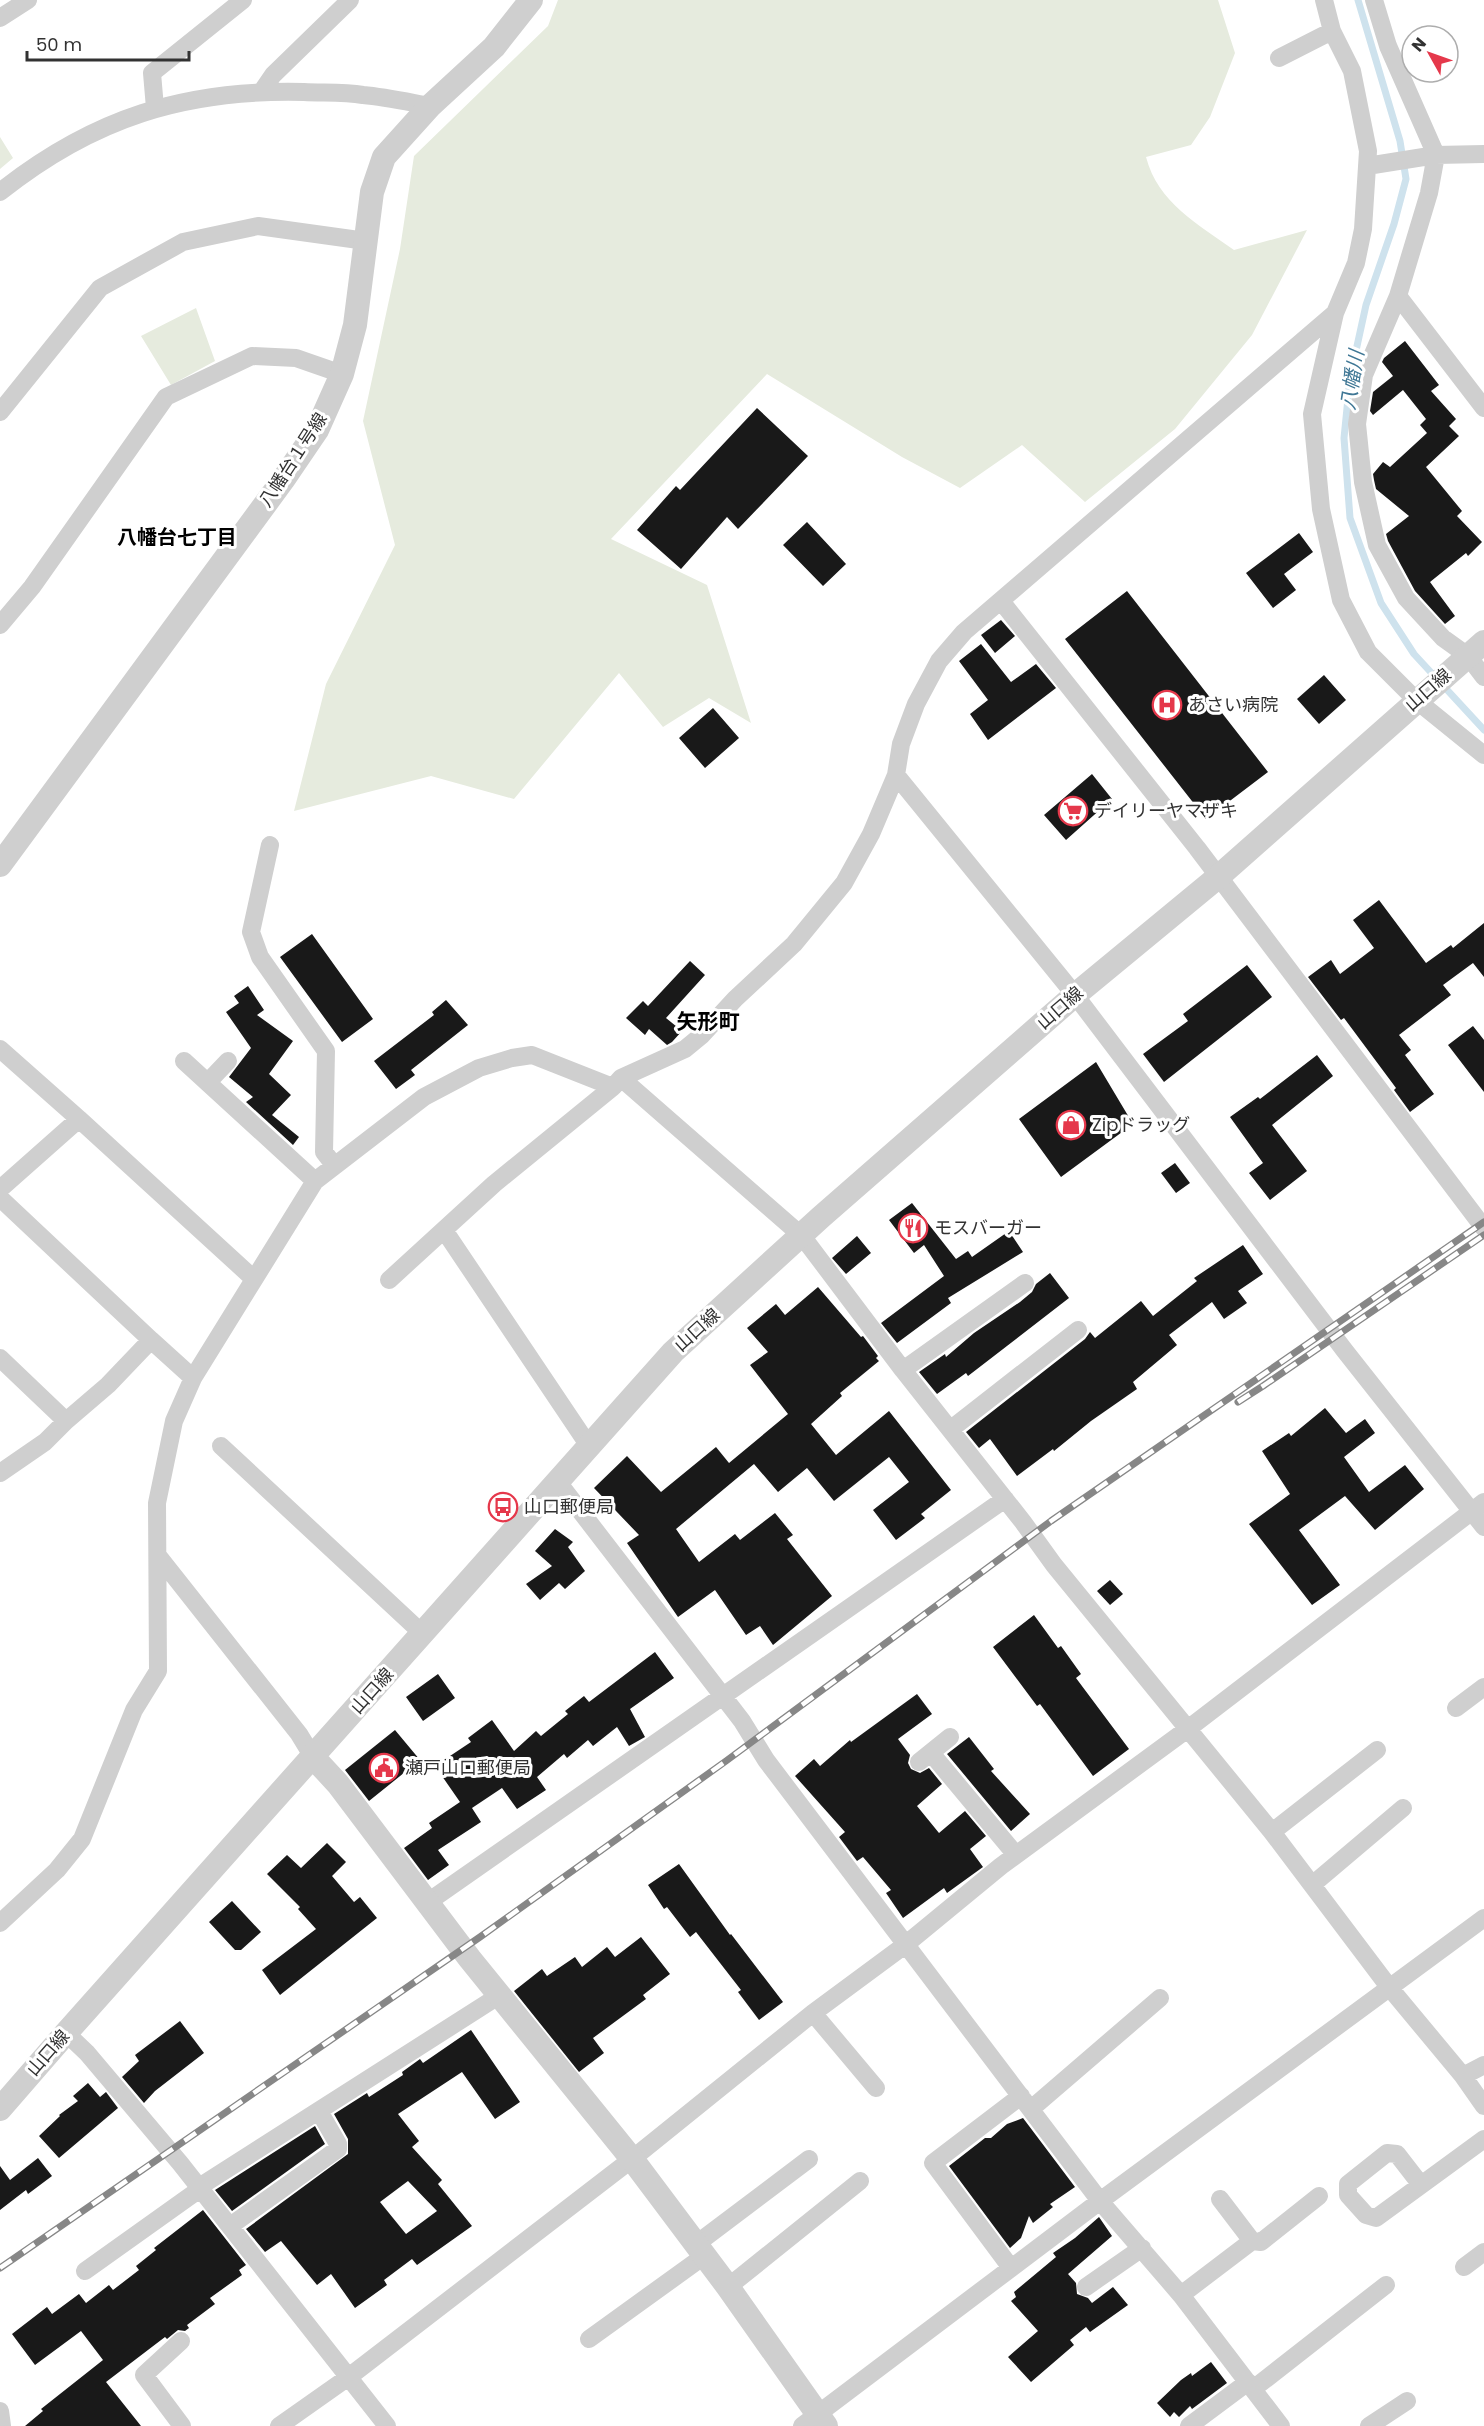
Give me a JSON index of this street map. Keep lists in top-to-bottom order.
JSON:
{
  "streets": {
    "street": ["八幡台１号線", "山口線"]
  },
  "districts": ["八幡台七丁目", "矢形町"],
  "water": ["八幡川"],
  "places": {
    "hospital": ["あさい病院"],
    "supermarket": ["デイリーヤマザキ"],
    "shop": ["Zipドラッグ"],
    "restaurant": ["モスバーガー"],
    "bus stop": ["山口郵便局"],
    "public building": ["瀬戸山口郵便局"]
  },
  "scale_bar": "50 m",
  "north": "top left"
}
